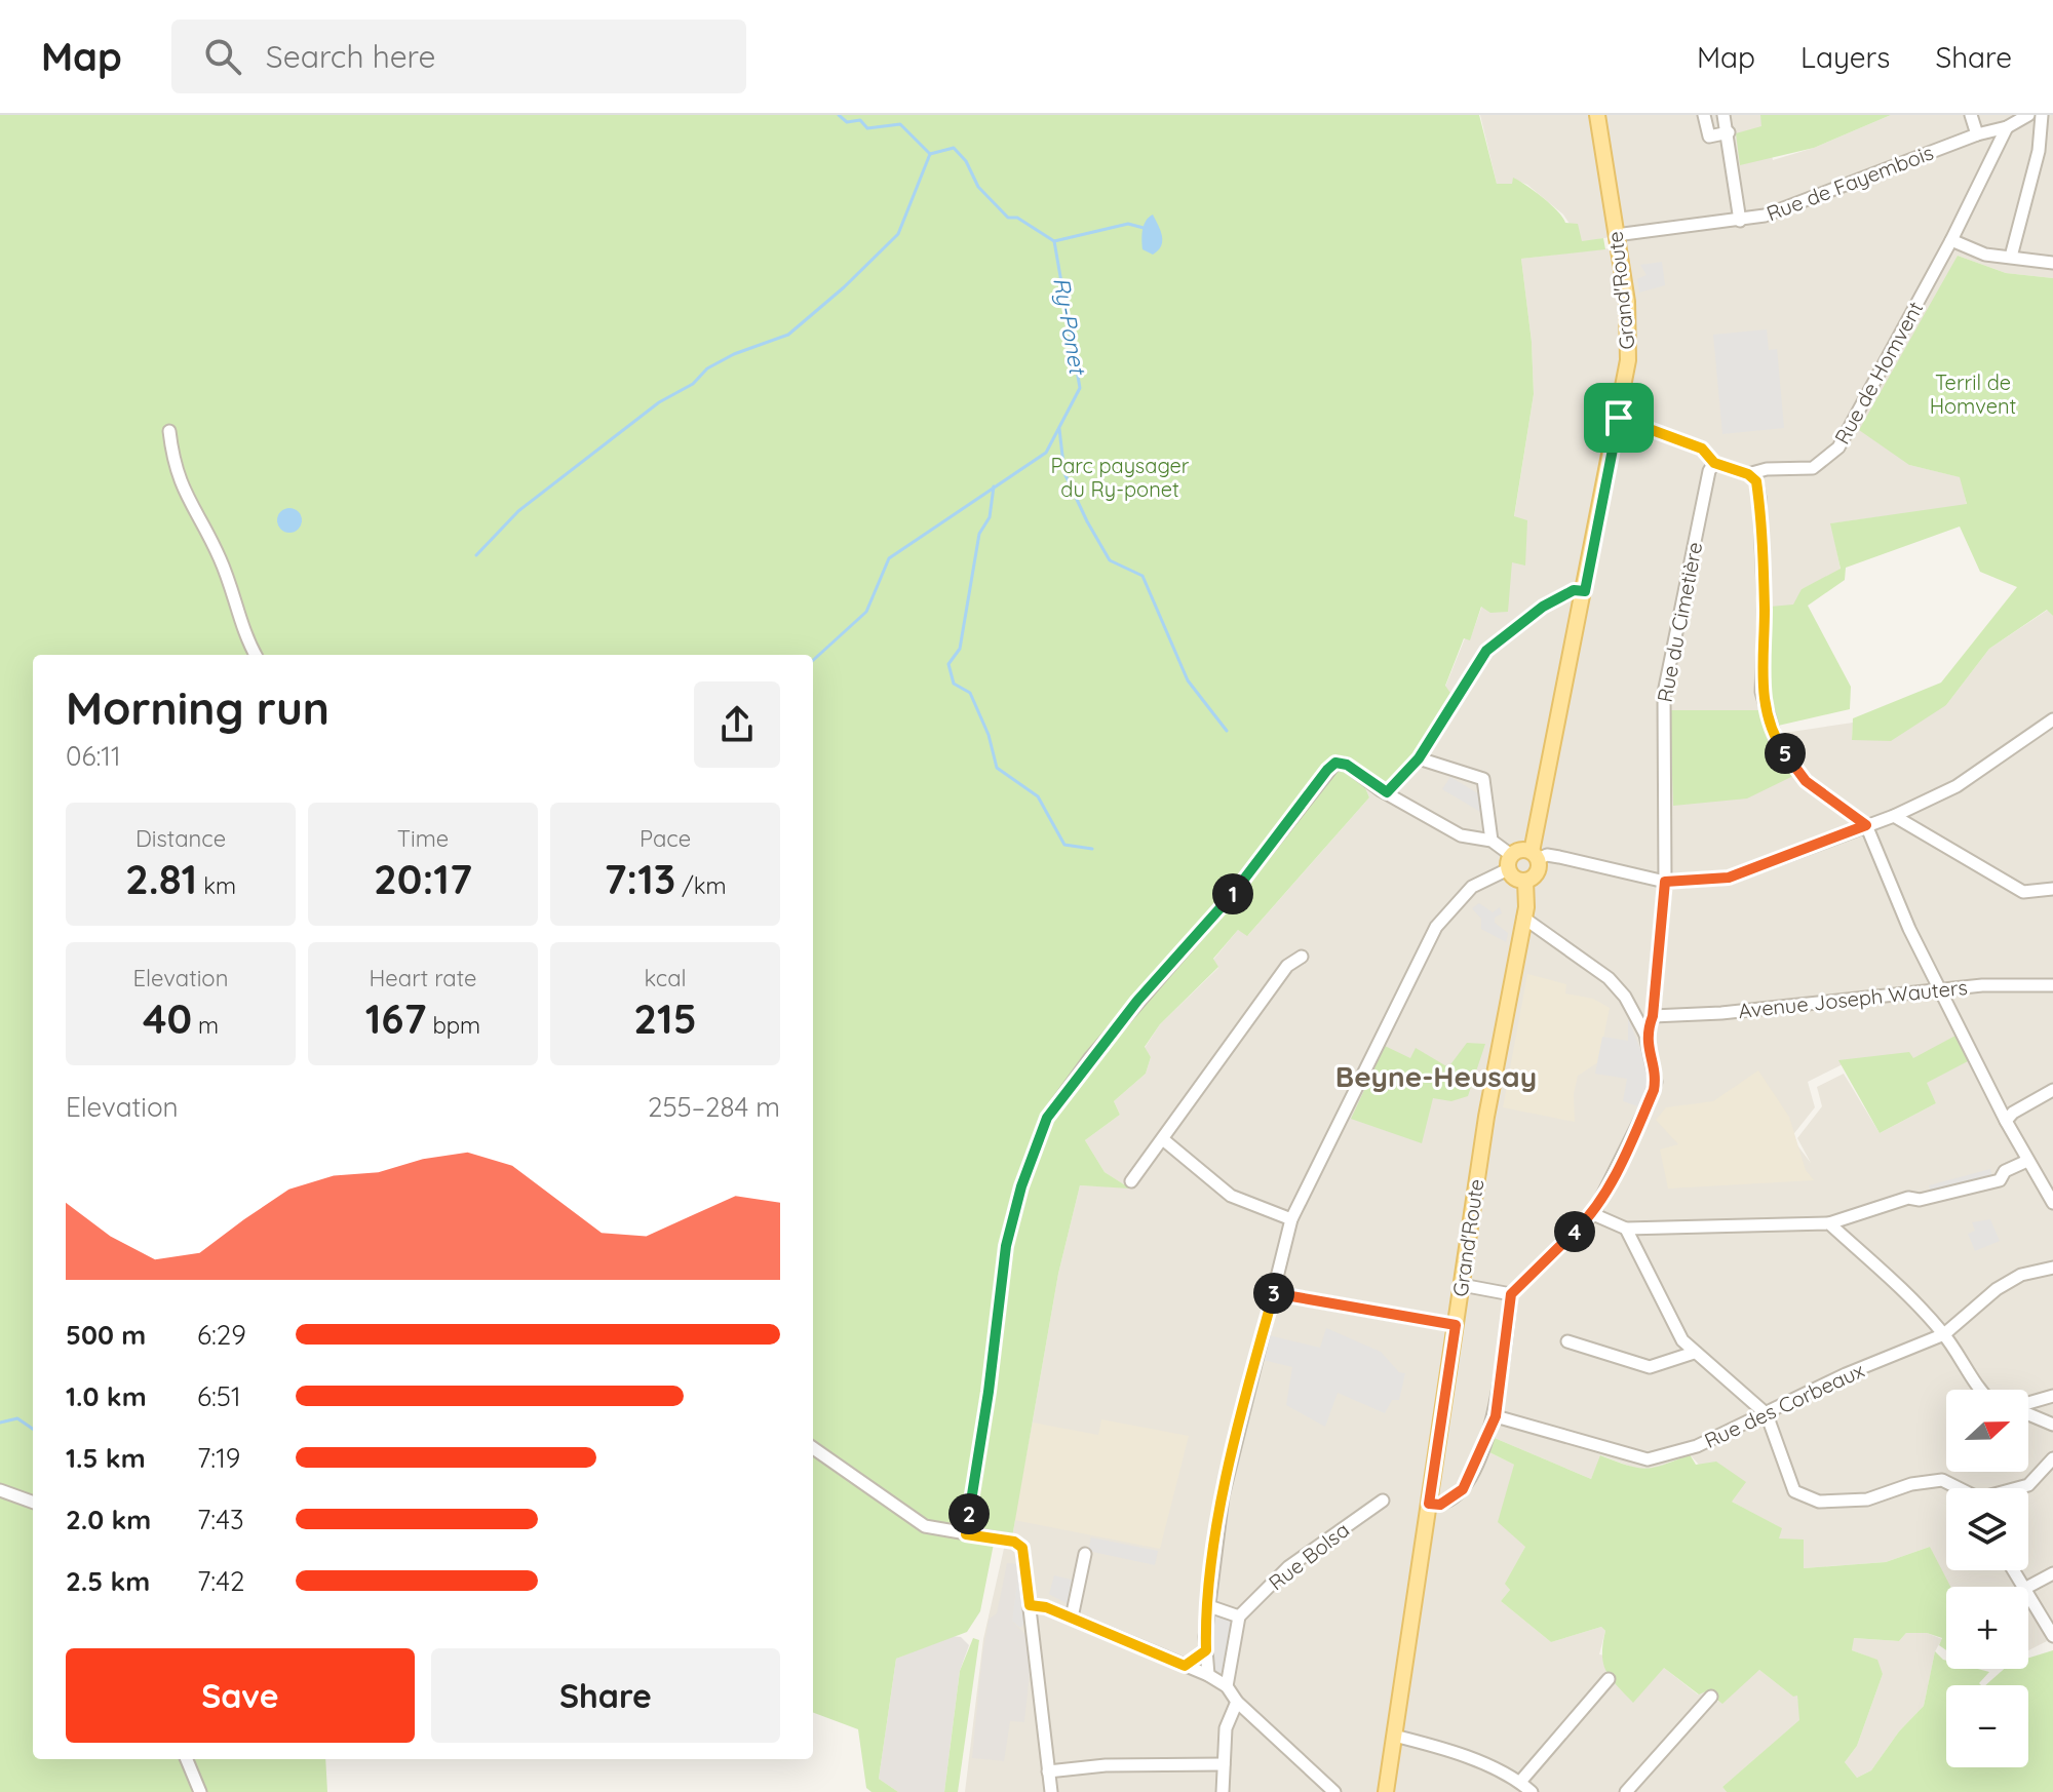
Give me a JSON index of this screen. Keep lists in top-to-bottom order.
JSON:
{
  "streets": {
    "main road": ["Grand'Route"],
    "street": [
      "Rue de Fayembois",
      "Rue de Homvent",
      "Rue du Cimetière",
      "Avenue Joseph Wauters",
      "Rue des Corbeaux",
      "Rue Bolsa"
    ]
  },
  "crossings": [
    ["Rue de Fayembois", "Grand'Route"],
    ["Rue de Fayembois", "Rue de Homvent"],
    ["Grand'Route", "Rue de Homvent"],
    ["Rue de Homvent", "Rue du Cimetière"],
    ["Rue du Cimetière", "Avenue Joseph Wauters"]
  ],
  "districts": ["Beyne-Heusay"],
  "water": ["Ry-Ponet"],
  "parks": ["Terril de Homvent", "Parc paysager du Ry-ponet"],
  "north": "right",
  "page": {
    "header": "Map",
    "search": "Search here",
    "nav": ["Map", "Layers", "Share"],
    "heading": ["Morning run", "06:11"],
    "pins": [
      "5",
      "1",
      "4",
      "3",
      "2"
    ],
    "stats": [
      ["Distance", "2.81 km"],
      ["Time", "20:17"],
      ["Pace", "7:13 /km"],
      ["Elevation", "40 m"],
      ["Heart rate", "167 bpm"],
      ["kcal", "215"]
    ],
    "chart": ["Elevation", "255–284 m"],
    "list": [
      {
        "name": "500 m",
        "note": "6:29"
      },
      {
        "name": "1.0 km",
        "note": "6:51"
      },
      {
        "name": "1.5 km",
        "note": "7:19"
      },
      {
        "name": "2.0 km",
        "note": "7:43"
      },
      {
        "name": "2.5 km",
        "note": "7:42"
      }
    ],
    "map_buttons": ["+", "−"],
    "buttons": ["Save", "Share"]
  }
}
